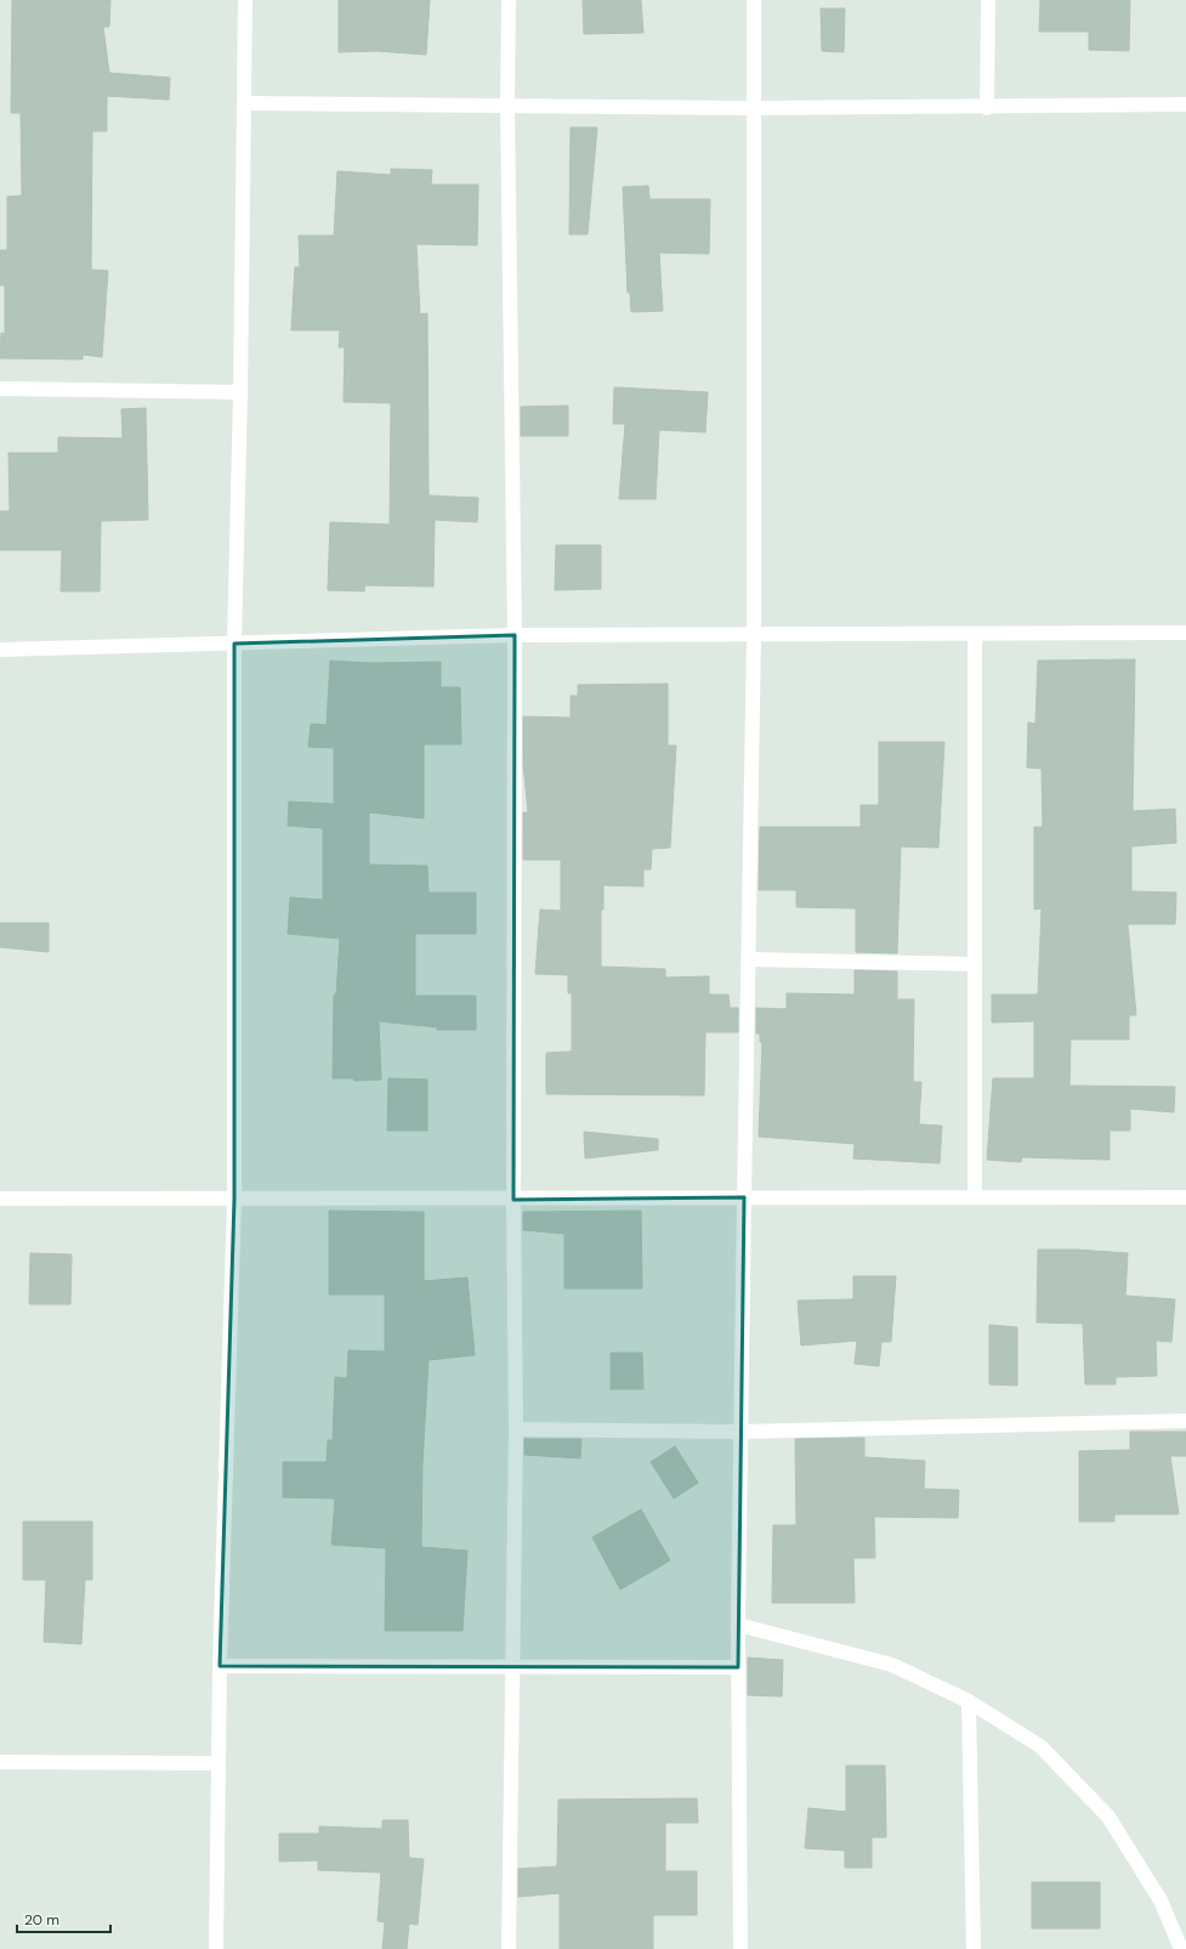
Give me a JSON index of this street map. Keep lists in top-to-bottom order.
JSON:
{
  "scale_bar": "20 m"
}
